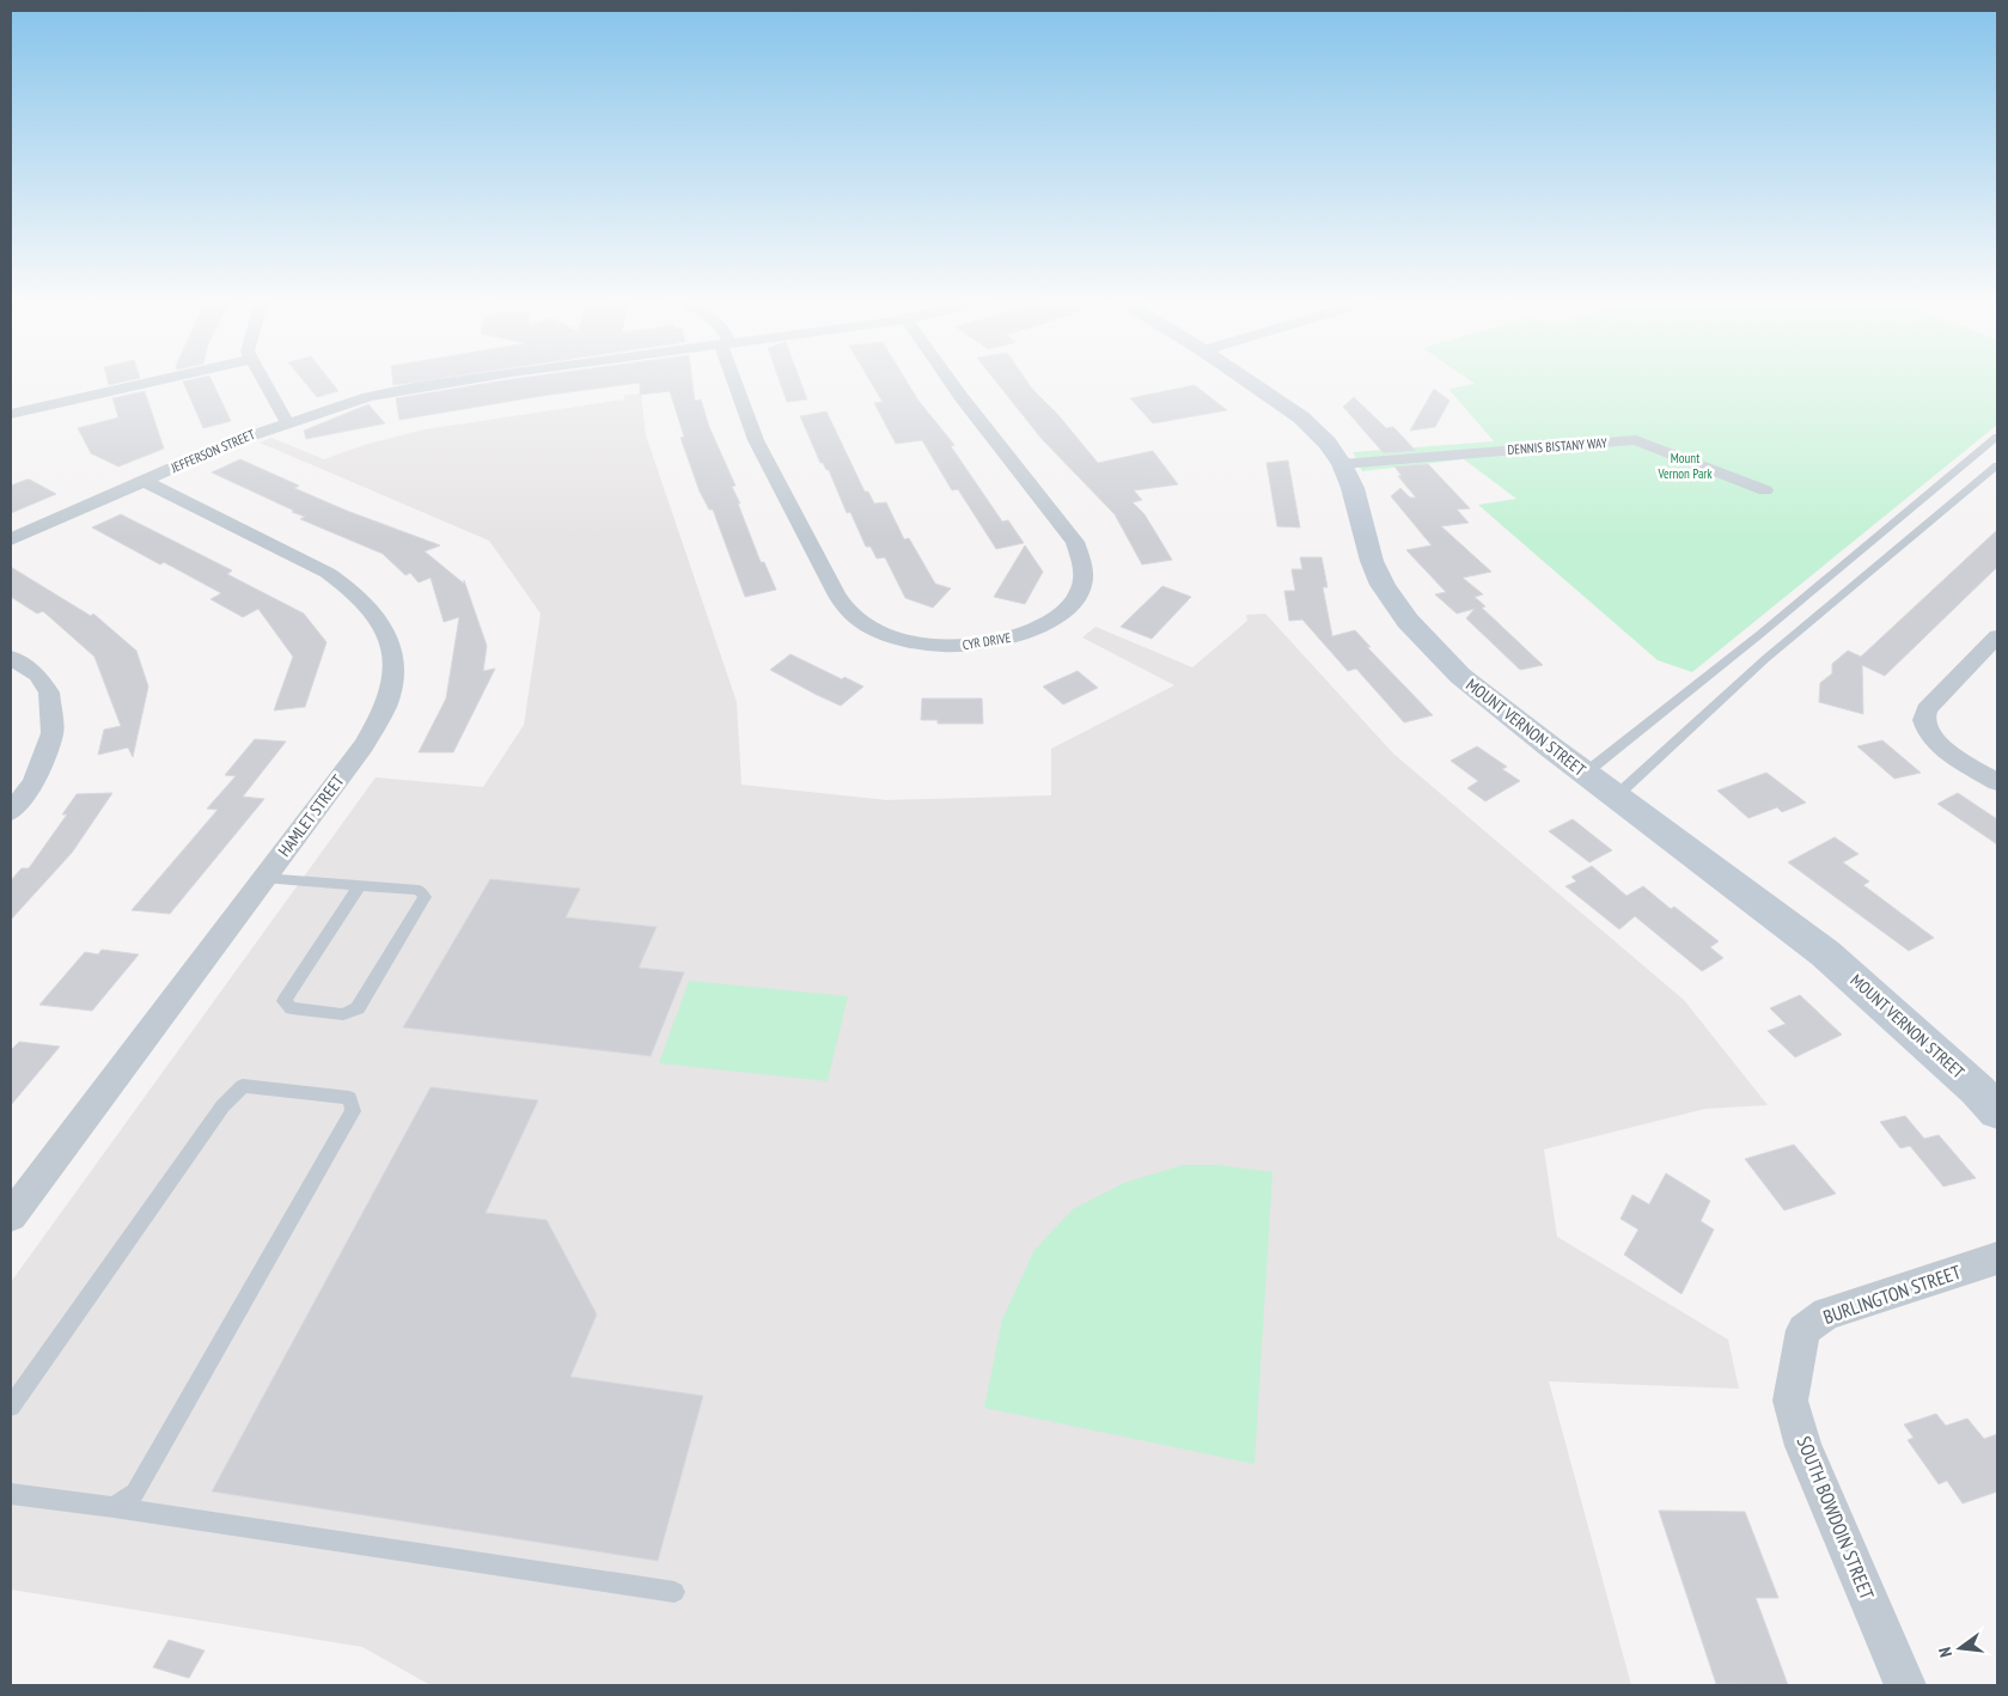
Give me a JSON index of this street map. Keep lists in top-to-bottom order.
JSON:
{
  "streets": {
    "main road": ["MOUNT VERNON STREET"],
    "street": [
      "DENNIS BISTANY WAY",
      "JEFFERSON STREET",
      "CYR DRIVE",
      "HAMLET STREET",
      "BURLINGTON STREET",
      "SOUTH BOWDOIN STREET"
    ]
  },
  "crossings": [
    ["DENNIS BISTANY WAY", "MOUNT VERNON STREET"],
    ["JEFFERSON STREET", "HAMLET STREET"],
    ["BURLINGTON STREET", "SOUTH BOWDOIN STREET"]
  ],
  "parks": ["Mount Vernon Park"],
  "north": "left"
}
